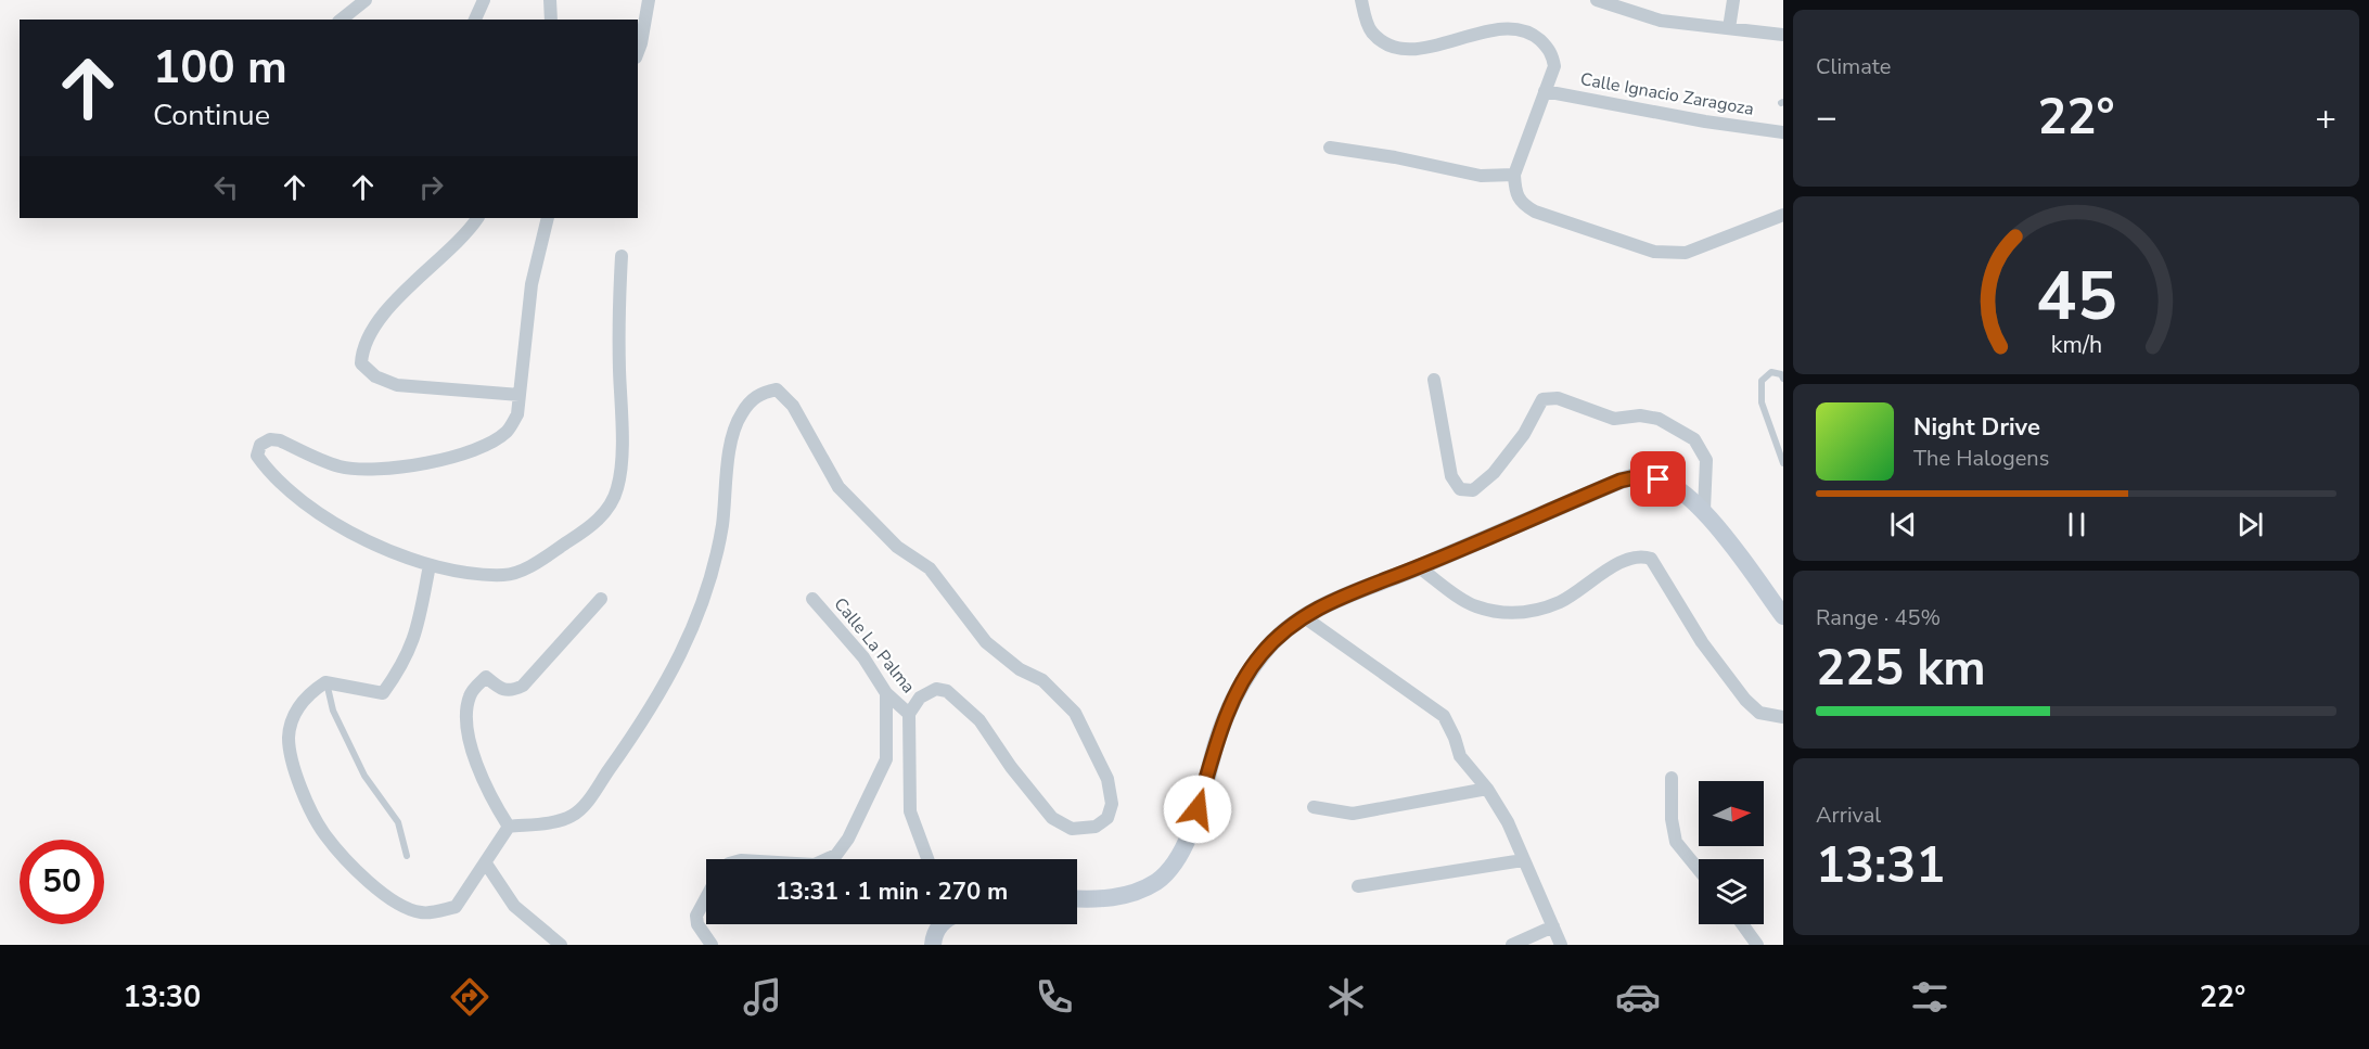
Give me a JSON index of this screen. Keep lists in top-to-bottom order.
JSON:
{
  "streets": {
    "street": ["Calle Ignacio Zaragoza", "Calle La Palma"]
  },
  "north": "right",
  "page": {
    "tile": [
      "Climate",
      ["Range · 45%", "225 km"],
      ["Arrival", "13:31"]
    ],
    "turn": ["100 m", "Continue"],
    "heat": ["−", "22°", "+"],
    "song": ["Night Drive", "The Halogens"],
    "limit": "50",
    "trip": "13:31 · 1 min · 270 m",
    "tabs": ["13:30", "22°"],
    "gauge": ["45", "km/h"]
  }
}
